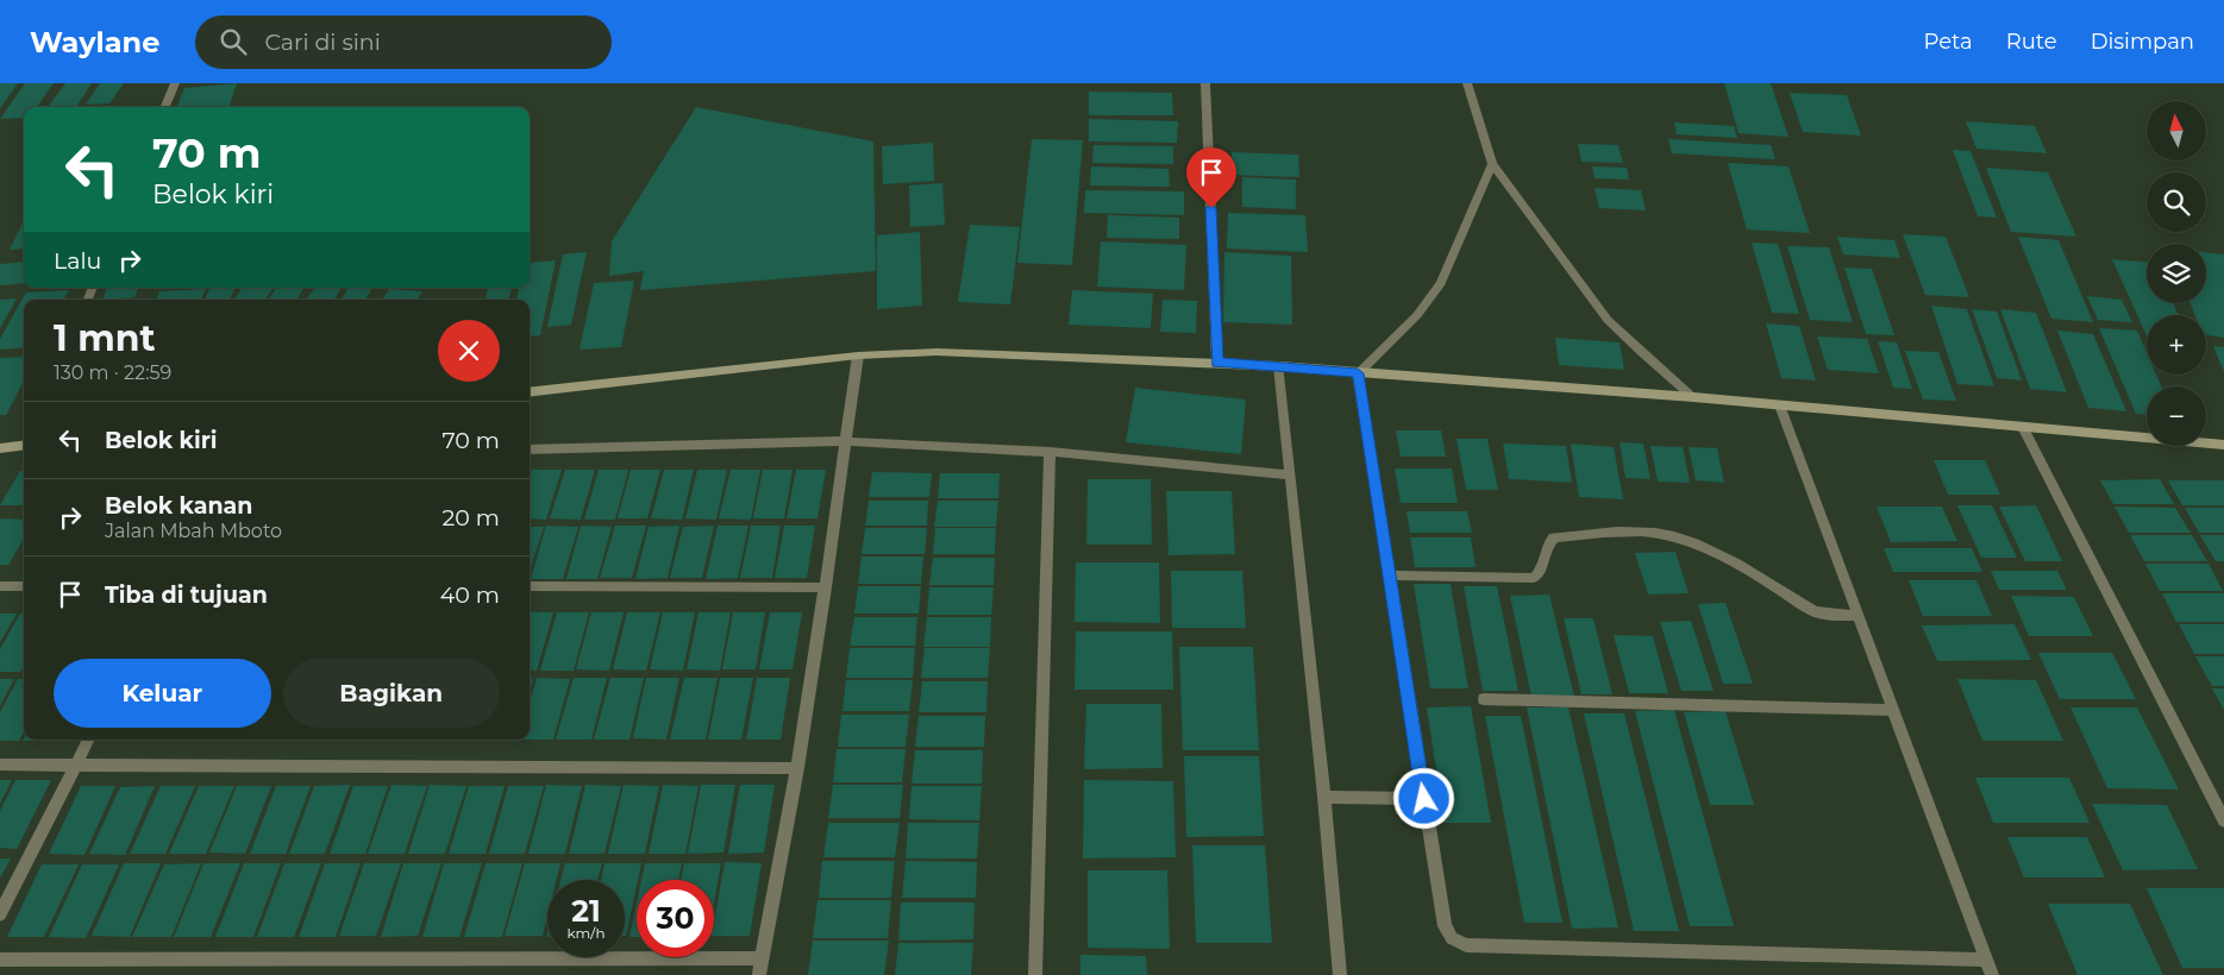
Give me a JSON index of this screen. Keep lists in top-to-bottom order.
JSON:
{
  "north": "top",
  "page": {
    "header": "Waylane",
    "search": "Cari di sini",
    "nav": ["Peta", "Rute", "Disimpan"],
    "map_buttons": ["+", "−"],
    "turn": ["70 m", "Belok kiri"],
    "then": "Lalu",
    "heading": ["1 mnt", "130 m · 22:59"],
    "list": [
      {
        "name": "Belok kiri",
        "value": "70 m"
      },
      {
        "name": "Belok kanan",
        "note": "Jalan Mbah Mboto",
        "value": "20 m"
      },
      {
        "name": "Tiba di tujuan",
        "value": "40 m"
      }
    ],
    "buttons": ["Keluar", "Bagikan"],
    "speed": "21 km/h",
    "limit": "30"
  }
}
